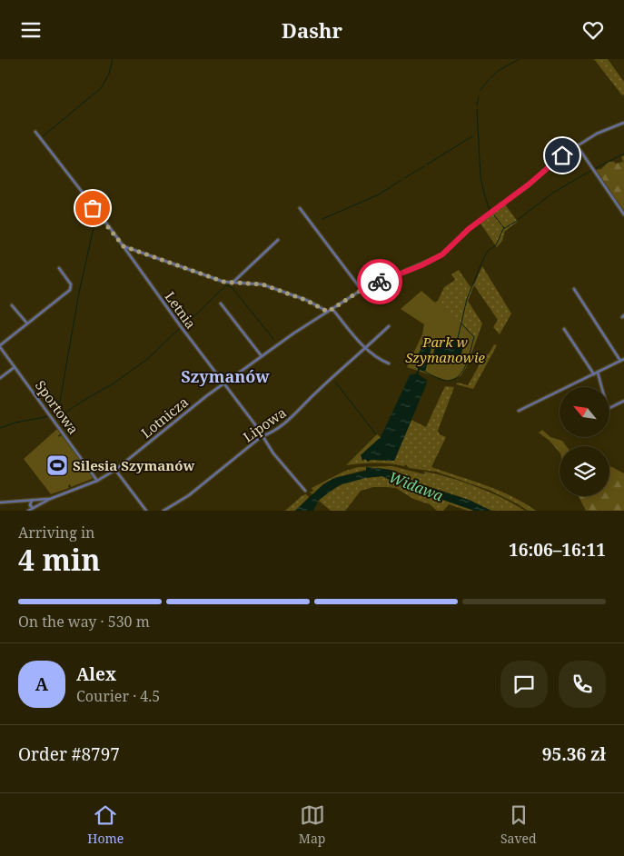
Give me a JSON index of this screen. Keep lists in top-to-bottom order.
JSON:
{
  "streets": {
    "street": [
      "Letnia",
      "Sportowa",
      "Lotnicza",
      "Lipowa"
    ]
  },
  "crossings": [
    ["Letnia", "Lotnicza"],
    ["Letnia", "Lipowa"],
    ["Sportowa", "Lotnicza"]
  ],
  "districts": ["Szymanów"],
  "water": ["Widawa"],
  "parks": ["Park w Szymanowie"],
  "places": {
    "sports": ["Silesia Szymanów"]
  },
  "north": "top left",
  "page": {
    "header": "Dashr",
    "heading": ["4 min", "Arriving in", "16:06–16:11"],
    "panel": [
      "Alex",
      "Courier · 4.5",
      "Order #8797",
      "95.36 zł"
    ],
    "bar": "On the way · 530 m",
    "round": "A",
    "tabs": ["Home", "Map", "Saved"]
  }
}
